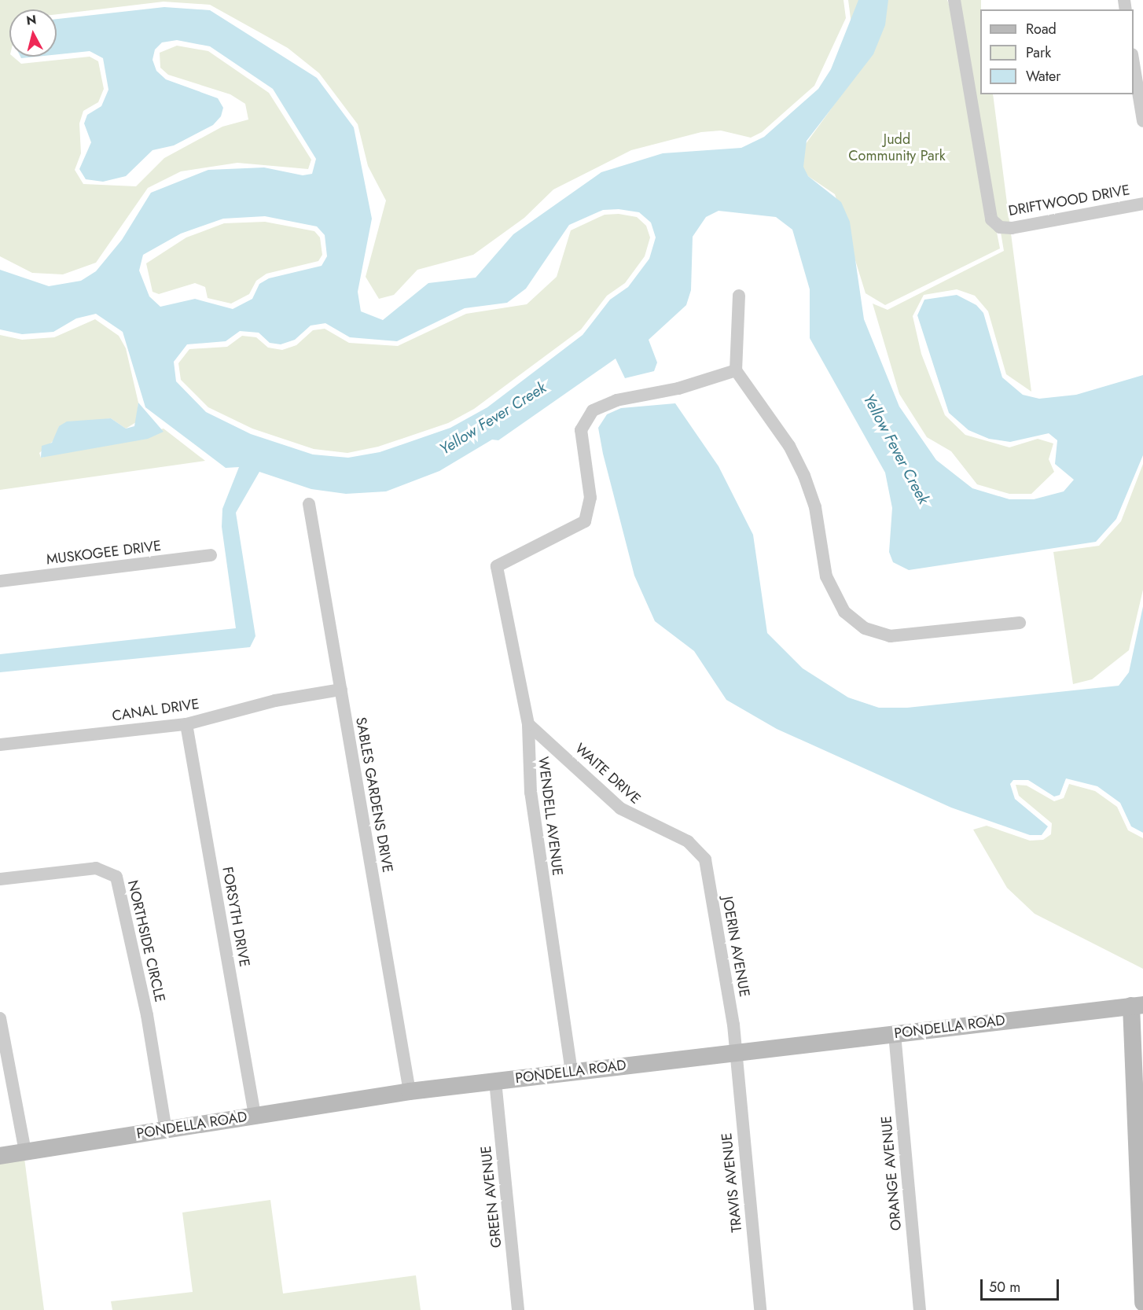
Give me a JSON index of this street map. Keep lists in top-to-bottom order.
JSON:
{
  "streets": {
    "main road": ["PONDELLA ROAD"],
    "street": [
      "DRIFTWOOD DRIVE",
      "MUSKOGEE DRIVE",
      "CANAL DRIVE",
      "WAITE DRIVE",
      "SABLES GARDENS DRIVE",
      "WENDELL AVENUE",
      "FORSYTH DRIVE",
      "NORTHSIDE CIRCLE",
      "JOERIN AVENUE",
      "ORANGE AVENUE",
      "TRAVIS AVENUE",
      "GREEN AVENUE"
    ]
  },
  "crossings": [
    ["CANAL DRIVE", "SABLES GARDENS DRIVE"],
    ["CANAL DRIVE", "FORSYTH DRIVE"],
    ["WAITE DRIVE", "WENDELL AVENUE"],
    ["WAITE DRIVE", "JOERIN AVENUE"],
    ["SABLES GARDENS DRIVE", "PONDELLA ROAD"],
    ["WENDELL AVENUE", "PONDELLA ROAD"],
    ["FORSYTH DRIVE", "PONDELLA ROAD"],
    ["NORTHSIDE CIRCLE", "PONDELLA ROAD"],
    ["JOERIN AVENUE", "PONDELLA ROAD"],
    ["JOERIN AVENUE", "TRAVIS AVENUE"],
    ["PONDELLA ROAD", "ORANGE AVENUE"],
    ["PONDELLA ROAD", "TRAVIS AVENUE"],
    ["PONDELLA ROAD", "GREEN AVENUE"]
  ],
  "water": ["Yellow Fever Creek"],
  "parks": ["Judd Community Park"],
  "legend": ["Road", "Park", "Water"],
  "scale_bar": "50 m",
  "north": "top"
}
